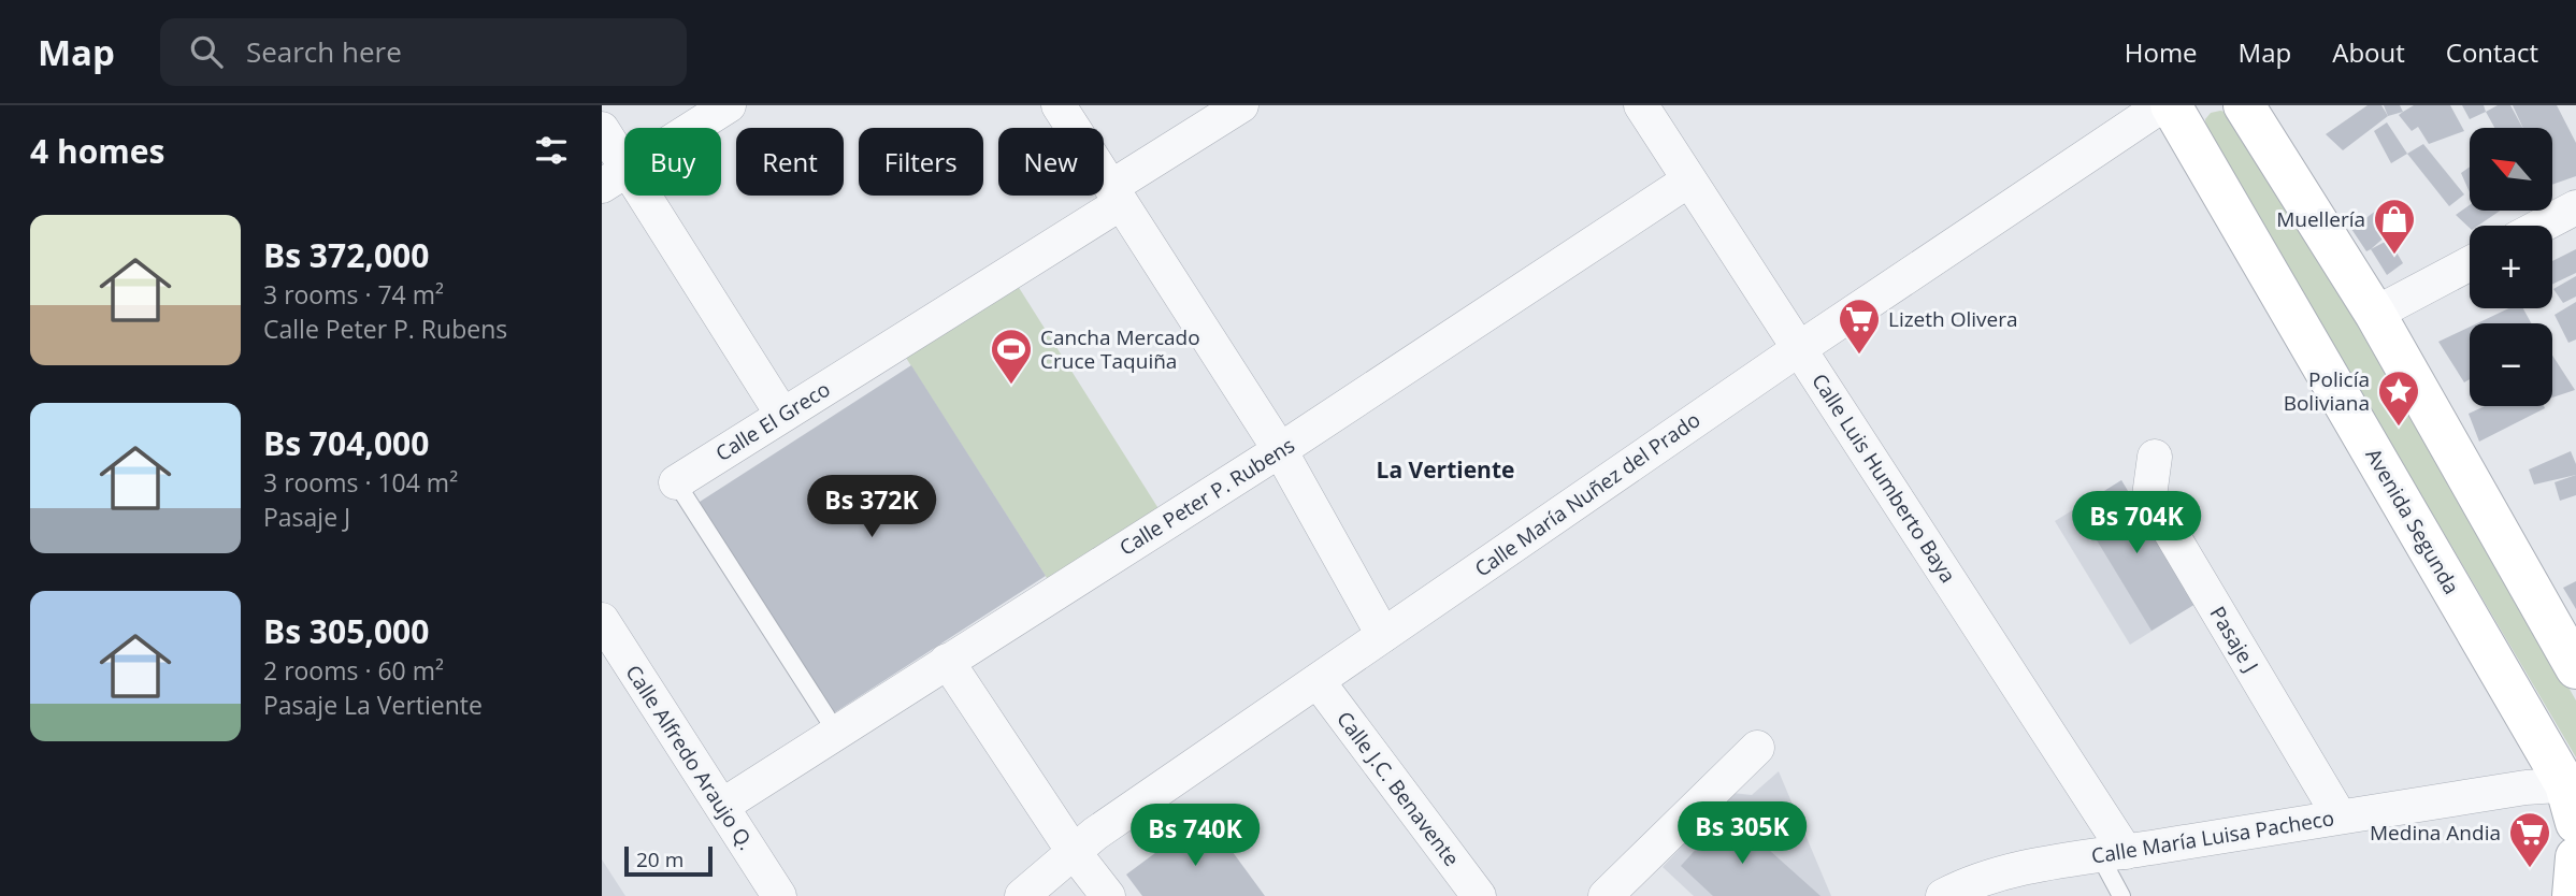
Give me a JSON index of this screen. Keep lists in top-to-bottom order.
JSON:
{
  "streets": {
    "main road": ["Avenida Segunda"],
    "street": [
      "Calle El Greco",
      "Calle Luis Humberto Baya",
      "Calle María Nuñez del Prado",
      "Calle Peter P. Rubens",
      "Pasaje J",
      "Calle Alfredo Araujo Q.",
      "Calle J.C. Benavente",
      "Calle María Luisa Pacheco"
    ]
  },
  "crossings": [
    ["Calle El Greco", "Calle Peter P. Rubens"],
    ["Calle Luis Humberto Baya", "Calle María Nuñez del Prado"],
    ["Calle Luis Humberto Baya", "Calle Peter P. Rubens"],
    ["Calle Luis Humberto Baya", "Calle María Luisa Pacheco"],
    ["Calle María Nuñez del Prado", "Calle J.C. Benavente"],
    ["Calle Peter P. Rubens", "Calle Alfredo Araujo Q."],
    ["Avenida Segunda", "Calle María Luisa Pacheco"],
    ["Pasaje J", "Calle María Luisa Pacheco"]
  ],
  "districts": ["La Vertiente"],
  "places": {
    "shop": ["Muellería"],
    "supermarket": ["Lizeth Olivera", "Medina Andia"],
    "sports": ["Cancha Mercado Cruce Taquiña"],
    "place": ["Policía Boliviana"]
  },
  "scale_bar": "20 m",
  "north": "top left",
  "page": {
    "header": "Map",
    "search": "Search here",
    "nav": [
      "Home",
      "Map",
      "About",
      "Contact"
    ],
    "heading": "4 homes",
    "map_buttons": ["+", "−"],
    "chip": [
      "Buy",
      "Rent",
      "Filters",
      "New"
    ],
    "list": [
      {
        "name": "Bs 372,000",
        "note": "3 rooms · 74 m² · Calle Peter P. Rubens"
      },
      {
        "name": "Bs 704,000",
        "note": "3 rooms · 104 m² · Pasaje J"
      },
      {
        "name": "Bs 305,000",
        "note": "2 rooms · 60 m² · Pasaje La Vertiente"
      }
    ],
    "price": [
      "Bs 372K",
      "Bs 704K",
      "Bs 305K",
      "Bs 740K"
    ],
    "scale": "20 m"
  }
}
